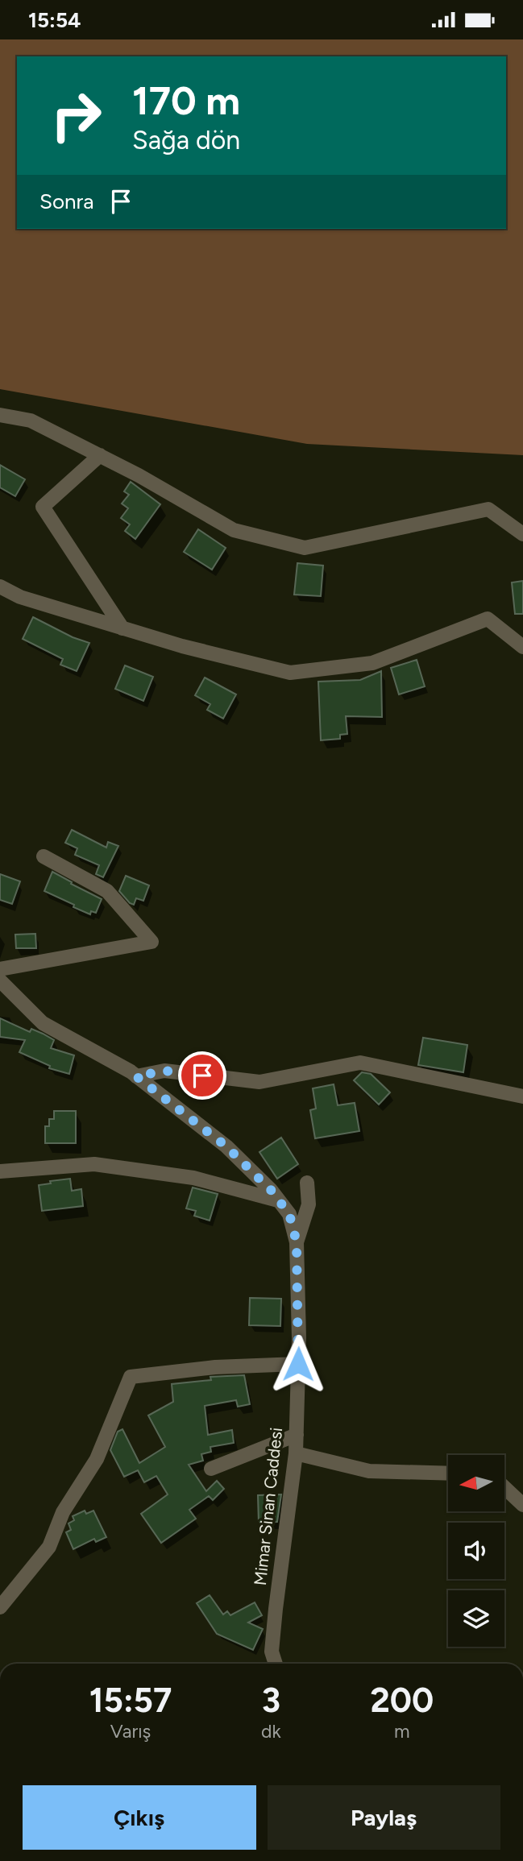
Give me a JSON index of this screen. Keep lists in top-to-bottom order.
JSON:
{
  "streets": {
    "street": ["Mimar Sinan Caddesi"]
  },
  "north": "left",
  "page": {
    "status": "15:54",
    "turn": ["170 m", "Sağa dön"],
    "then": "Sonra",
    "eta": [
      "15:57",
      "Varış",
      "3",
      "dk",
      "200",
      "m"
    ],
    "buttons": ["Çıkış", "Paylaş"]
  }
}
